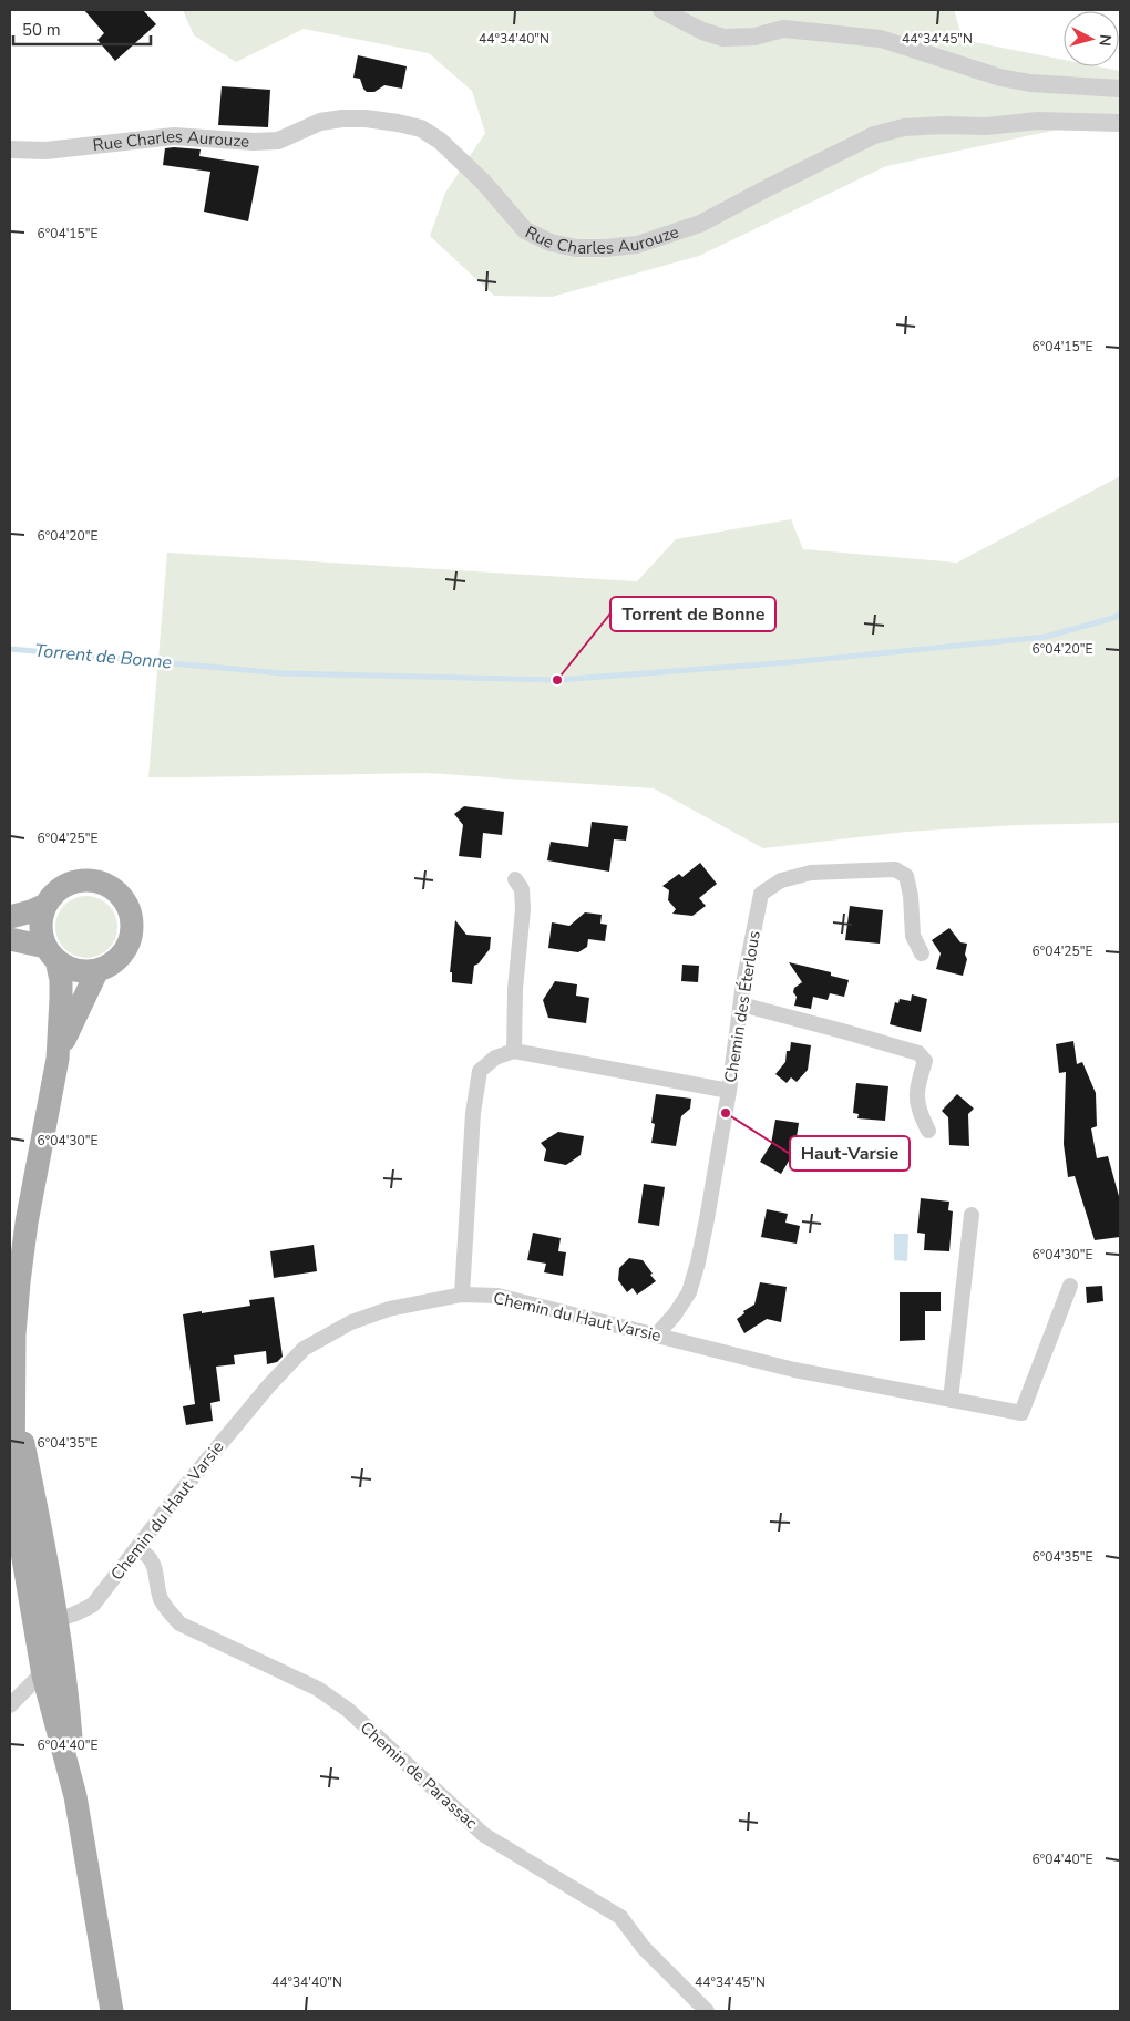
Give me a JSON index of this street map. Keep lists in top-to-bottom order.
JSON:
{
  "streets": {
    "street": [
      "Rue Charles Aurouze",
      "Chemin des Éterlous",
      "Chemin du Haut Varsie",
      "Chemin de Parassac"
    ]
  },
  "crossings": [
    ["Chemin des Éterlous", "Chemin du Haut Varsie"],
    ["Chemin du Haut Varsie", "Chemin de Parassac"]
  ],
  "water": ["Torrent de Bonne"],
  "places": ["Torrent de Bonne", "Haut-Varsie"],
  "scale_bar": "50 m",
  "north": "right",
  "coordinates": [
    "44°34'40\"N",
    "44°34'45\"N",
    "6°04'15\"E",
    "6°04'20\"E",
    "6°04'25\"E",
    "6°04'30\"E",
    "6°04'35\"E",
    "6°04'40\"E"
  ]
}
